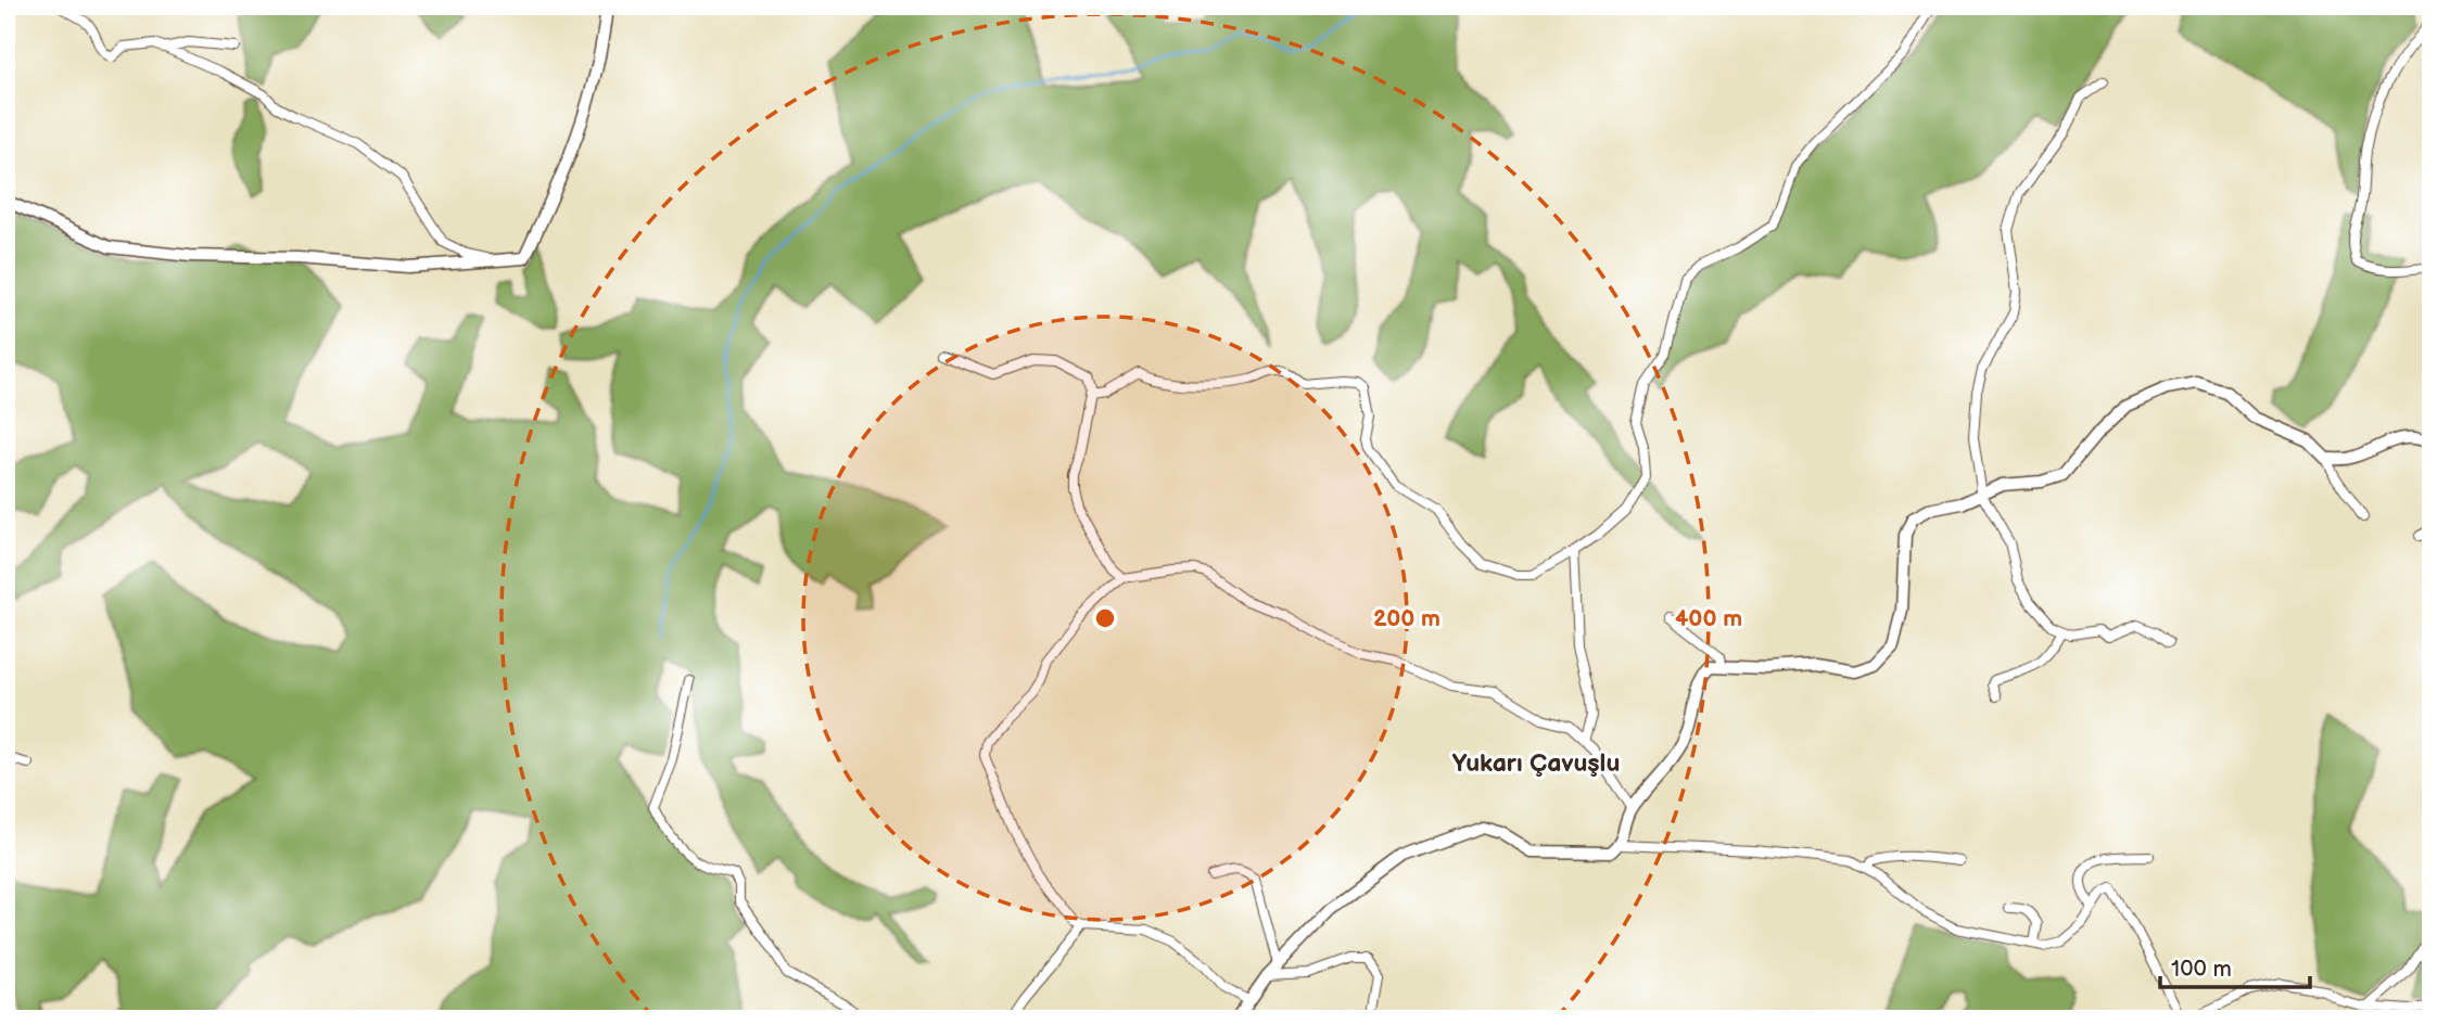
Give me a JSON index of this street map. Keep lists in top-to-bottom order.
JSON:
{
  "districts": ["Yukarı Çavuşlu"],
  "scale_bar": "100 m",
  "rings": ["200 m", "400 m"]
}
